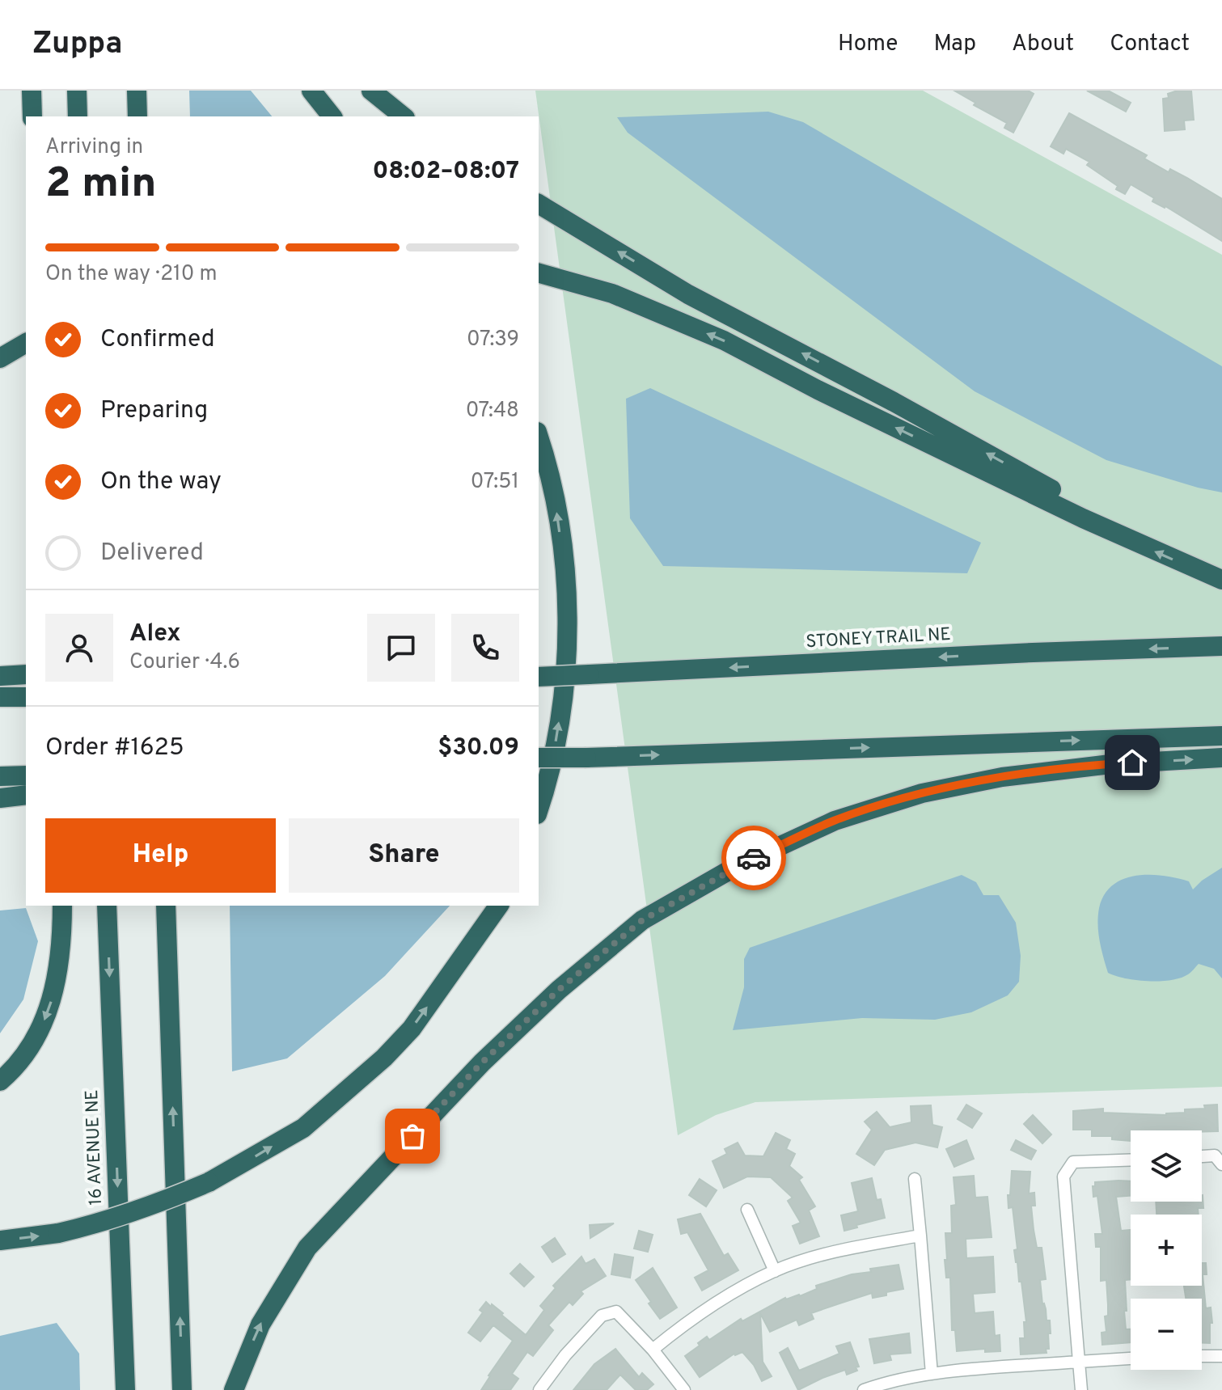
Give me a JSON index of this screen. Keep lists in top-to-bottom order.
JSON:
{
  "streets": {
    "highway": ["STONEY TRAIL NE", "16 AVENUE NE"]
  },
  "page": {
    "header": "Zuppa",
    "nav": [
      "Home",
      "Map",
      "About",
      "Contact"
    ],
    "heading": ["2 min", "Arriving in", "08:02–08:07"],
    "panel": [
      "Alex",
      "Courier · 4.6",
      "Order #1625",
      "$30.09"
    ],
    "bar": "On the way · 210 m",
    "list": [
      ["Confirmed", "07:39"],
      ["Preparing", "07:48"],
      ["On the way", "07:51"],
      "Delivered"
    ],
    "buttons": ["Help", "Share"],
    "map_buttons": ["+", "−"]
  }
}
